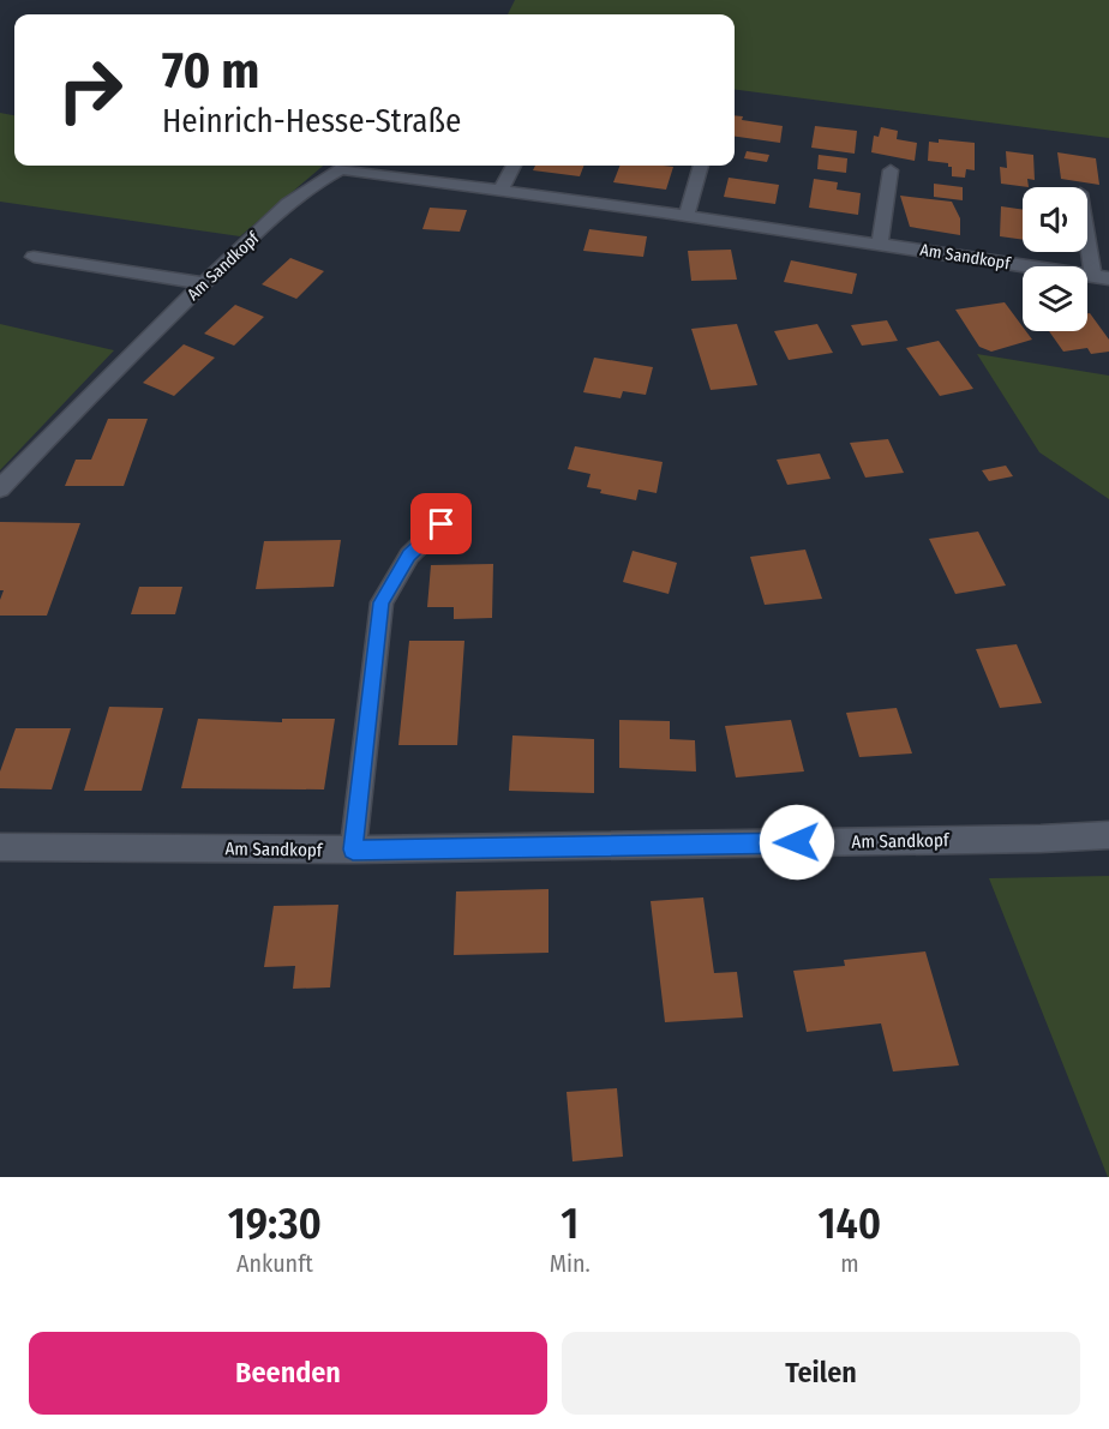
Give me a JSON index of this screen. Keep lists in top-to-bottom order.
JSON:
{
  "streets": {
    "street": ["Am Sandkopf"]
  },
  "page": {
    "turn": ["70 m", "Heinrich-Hesse-Straße"],
    "eta": [
      "19:30",
      "Ankunft",
      "1",
      "Min.",
      "140",
      "m"
    ],
    "buttons": ["Beenden", "Teilen"]
  }
}
